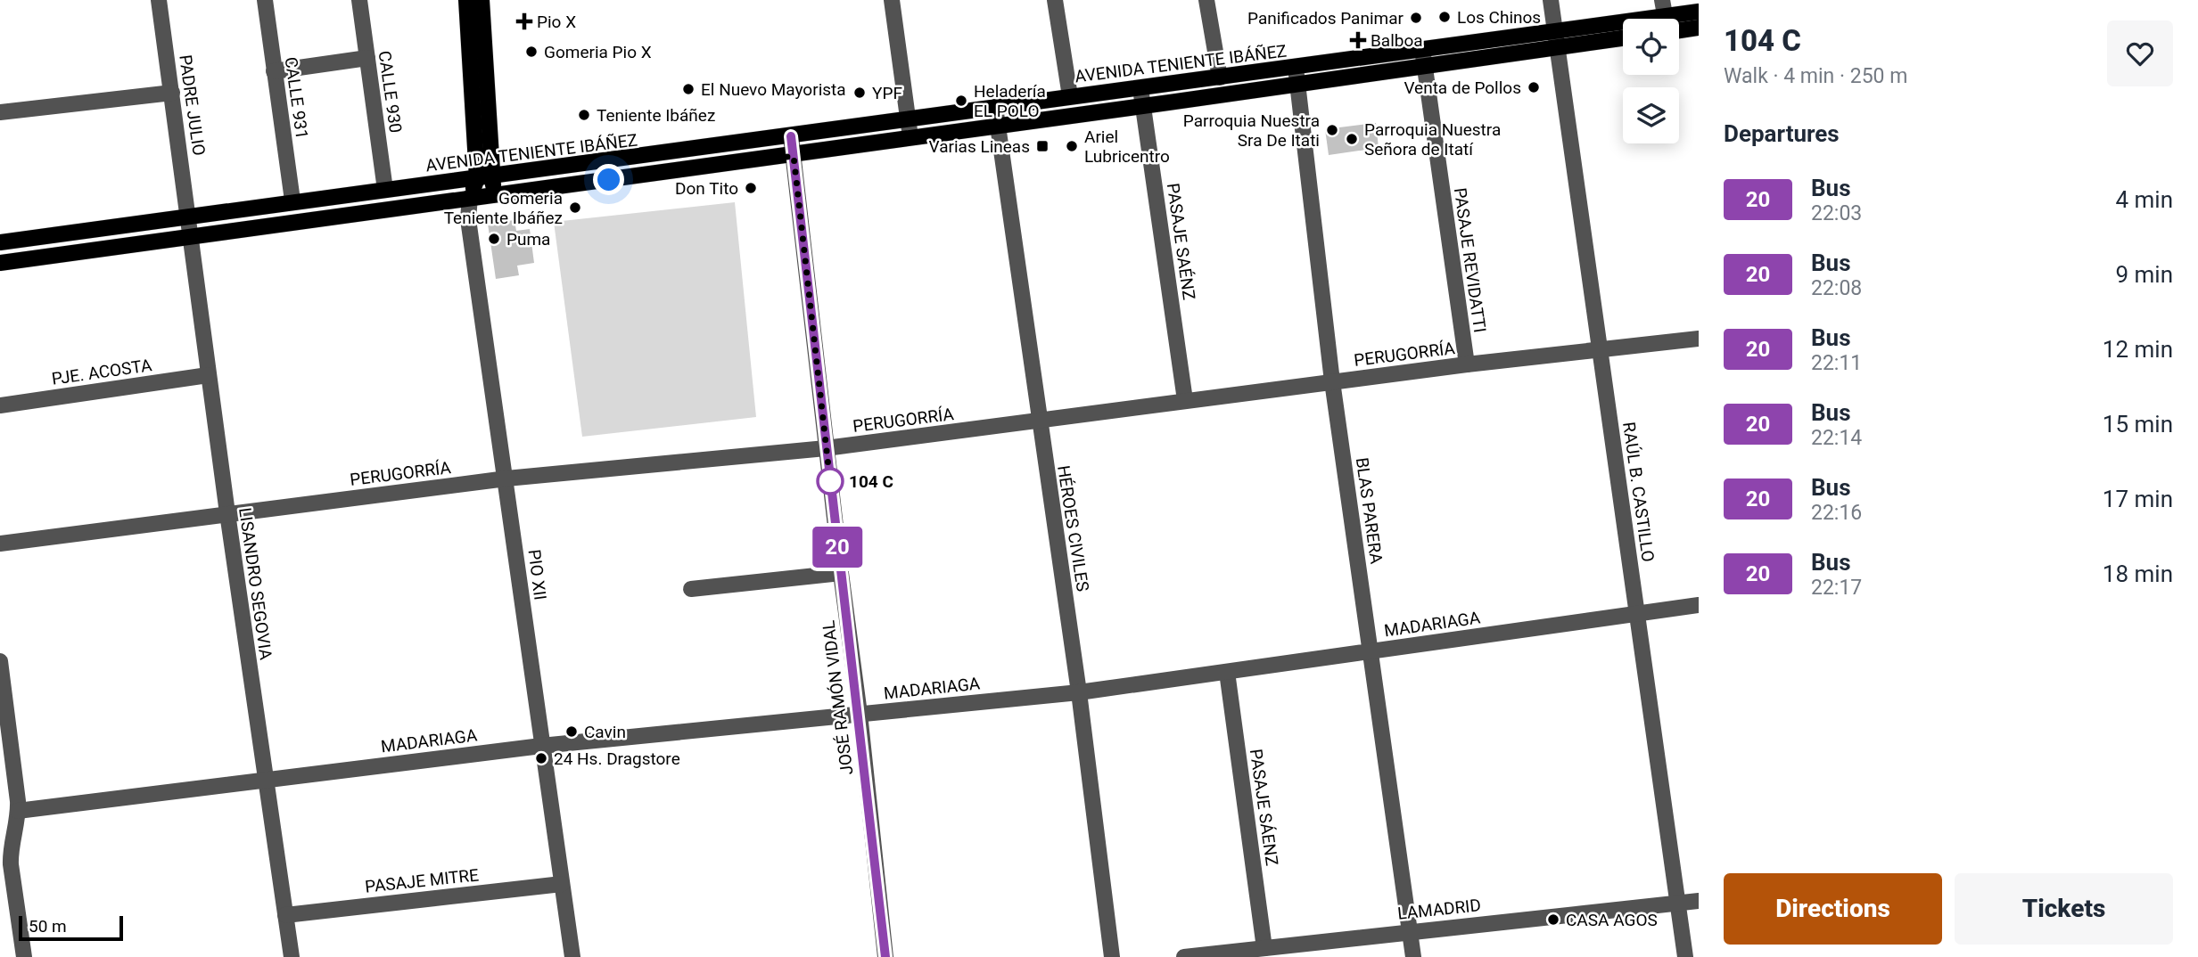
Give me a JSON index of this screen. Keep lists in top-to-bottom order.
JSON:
{
  "streets": {
    "main road": ["AVENIDA TENIENTE IBÁÑEZ"],
    "street": [
      "CALLE 930",
      "CALLE 931",
      "PADRE JULIO",
      "PASAJE SAÉNZ",
      "PASAJE REVIDATTI",
      "PERUGORRÍA",
      "PJE. ACOSTA",
      "RAÚL B. CASTILLO",
      "BLAS PARERA",
      "HÉROES CIVILES",
      "PIO XII",
      "LISANDRO SEGOVIA",
      "MADARIAGA",
      "JOSÉ RAMÓN VIDAL",
      "PASAJE SÁENZ",
      "PASAJE MITRE",
      "LAMADRID"
    ]
  },
  "crossings": [
    ["AVENIDA TENIENTE IBÁÑEZ", "CALLE 930"],
    ["AVENIDA TENIENTE IBÁÑEZ", "CALLE 931"],
    ["AVENIDA TENIENTE IBÁÑEZ", "PADRE JULIO"],
    ["AVENIDA TENIENTE IBÁÑEZ", "PASAJE SAÉNZ"],
    ["AVENIDA TENIENTE IBÁÑEZ", "PASAJE REVIDATTI"],
    ["AVENIDA TENIENTE IBÁÑEZ", "RAÚL B. CASTILLO"],
    ["AVENIDA TENIENTE IBÁÑEZ", "BLAS PARERA"],
    ["AVENIDA TENIENTE IBÁÑEZ", "HÉROES CIVILES"],
    ["AVENIDA TENIENTE IBÁÑEZ", "PIO XII"],
    ["AVENIDA TENIENTE IBÁÑEZ", "LISANDRO SEGOVIA"],
    ["AVENIDA TENIENTE IBÁÑEZ", "JOSÉ RAMÓN VIDAL"],
    ["PADRE JULIO", "LISANDRO SEGOVIA"],
    ["PASAJE SAÉNZ", "PERUGORRÍA"],
    ["PASAJE REVIDATTI", "PERUGORRÍA"],
    ["PERUGORRÍA", "RAÚL B. CASTILLO"],
    ["PERUGORRÍA", "BLAS PARERA"],
    ["PERUGORRÍA", "HÉROES CIVILES"],
    ["PERUGORRÍA", "PIO XII"],
    ["PERUGORRÍA", "LISANDRO SEGOVIA"],
    ["PERUGORRÍA", "JOSÉ RAMÓN VIDAL"],
    ["PJE. ACOSTA", "LISANDRO SEGOVIA"],
    ["RAÚL B. CASTILLO", "MADARIAGA"],
    ["RAÚL B. CASTILLO", "LAMADRID"],
    ["BLAS PARERA", "MADARIAGA"],
    ["BLAS PARERA", "LAMADRID"],
    ["HÉROES CIVILES", "MADARIAGA"],
    ["PIO XII", "MADARIAGA"],
    ["PIO XII", "PASAJE MITRE"],
    ["LISANDRO SEGOVIA", "MADARIAGA"],
    ["LISANDRO SEGOVIA", "PASAJE MITRE"],
    ["MADARIAGA", "JOSÉ RAMÓN VIDAL"],
    ["MADARIAGA", "PASAJE SÁENZ"],
    ["PASAJE SÁENZ", "LAMADRID"]
  ],
  "places": {
    "other": [
      "Los Chinos",
      "Panificados Panimar",
      "Gomeria Pio X",
      "Venta de Pollos",
      "El Nuevo Mayorista",
      "YPF",
      "Heladería EL POLO",
      "Teniente Ibáñez",
      "Parroquia Nuestra Sra De Itati",
      "Parroquia Nuestra Señora de Itatí",
      "Ariel Lubricentro",
      "Don Tito",
      "Gomeria Teniente Ibáñez",
      "Puma",
      "104 C",
      "Cavin",
      "24 Hs. Dragstore",
      "CASA AGOS"
    ],
    "health": ["Pio X", "Balboa"],
    "transit": ["Varias Lineas"]
  },
  "lines": ["bus line 20"],
  "scale_bar": "50 m",
  "page": {
    "on_map": "20",
    "heading": [
      ["104 C", "Walk · 4 min · 250 m"],
      "Departures"
    ],
    "list": [
      {
        "mark": "20",
        "name": "Bus",
        "note": "22:03",
        "value": "4 min"
      },
      {
        "mark": "20",
        "name": "Bus",
        "note": "22:08",
        "value": "9 min"
      },
      {
        "mark": "20",
        "name": "Bus",
        "note": "22:11",
        "value": "12 min"
      },
      {
        "mark": "20",
        "name": "Bus",
        "note": "22:14",
        "value": "15 min"
      },
      {
        "mark": "20",
        "name": "Bus",
        "note": "22:16",
        "value": "17 min"
      },
      {
        "mark": "20",
        "name": "Bus",
        "note": "22:17",
        "value": "18 min"
      }
    ],
    "buttons": ["Directions", "Tickets"],
    "scale": "50 m"
  }
}
